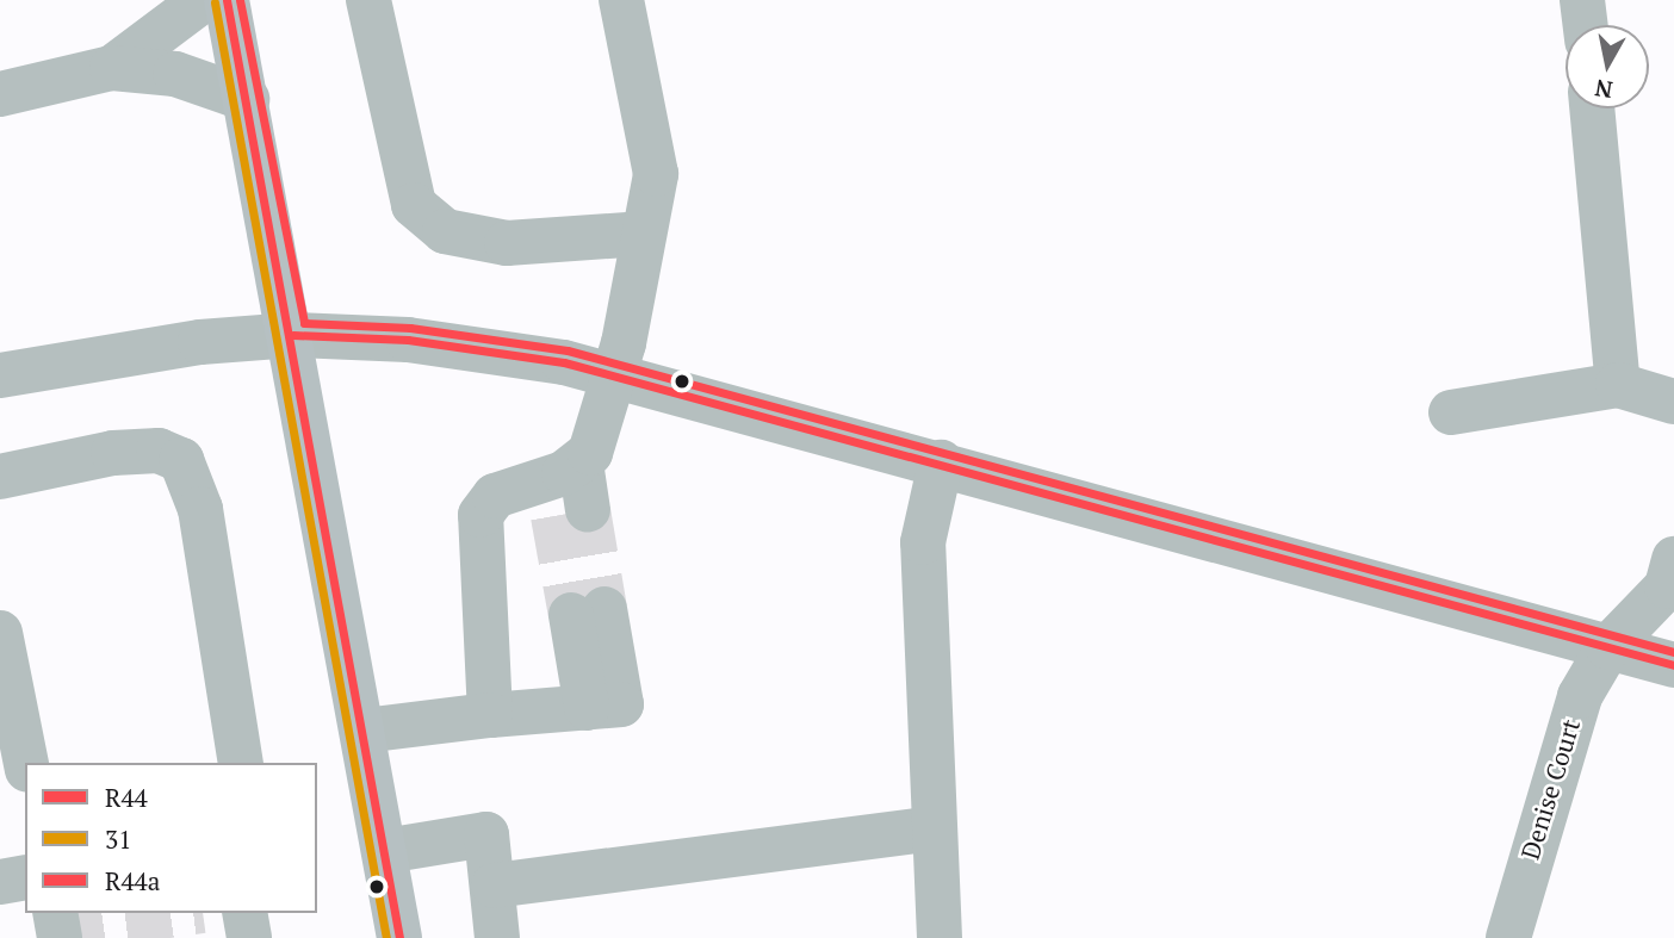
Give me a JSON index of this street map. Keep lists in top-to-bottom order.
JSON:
{
  "streets": {
    "street": ["Denise Court"]
  },
  "lines": ["transit line R44", "transit line R44a", "transit line 31"],
  "legend": ["R44", "31", "R44a"],
  "north": "bottom"
}
